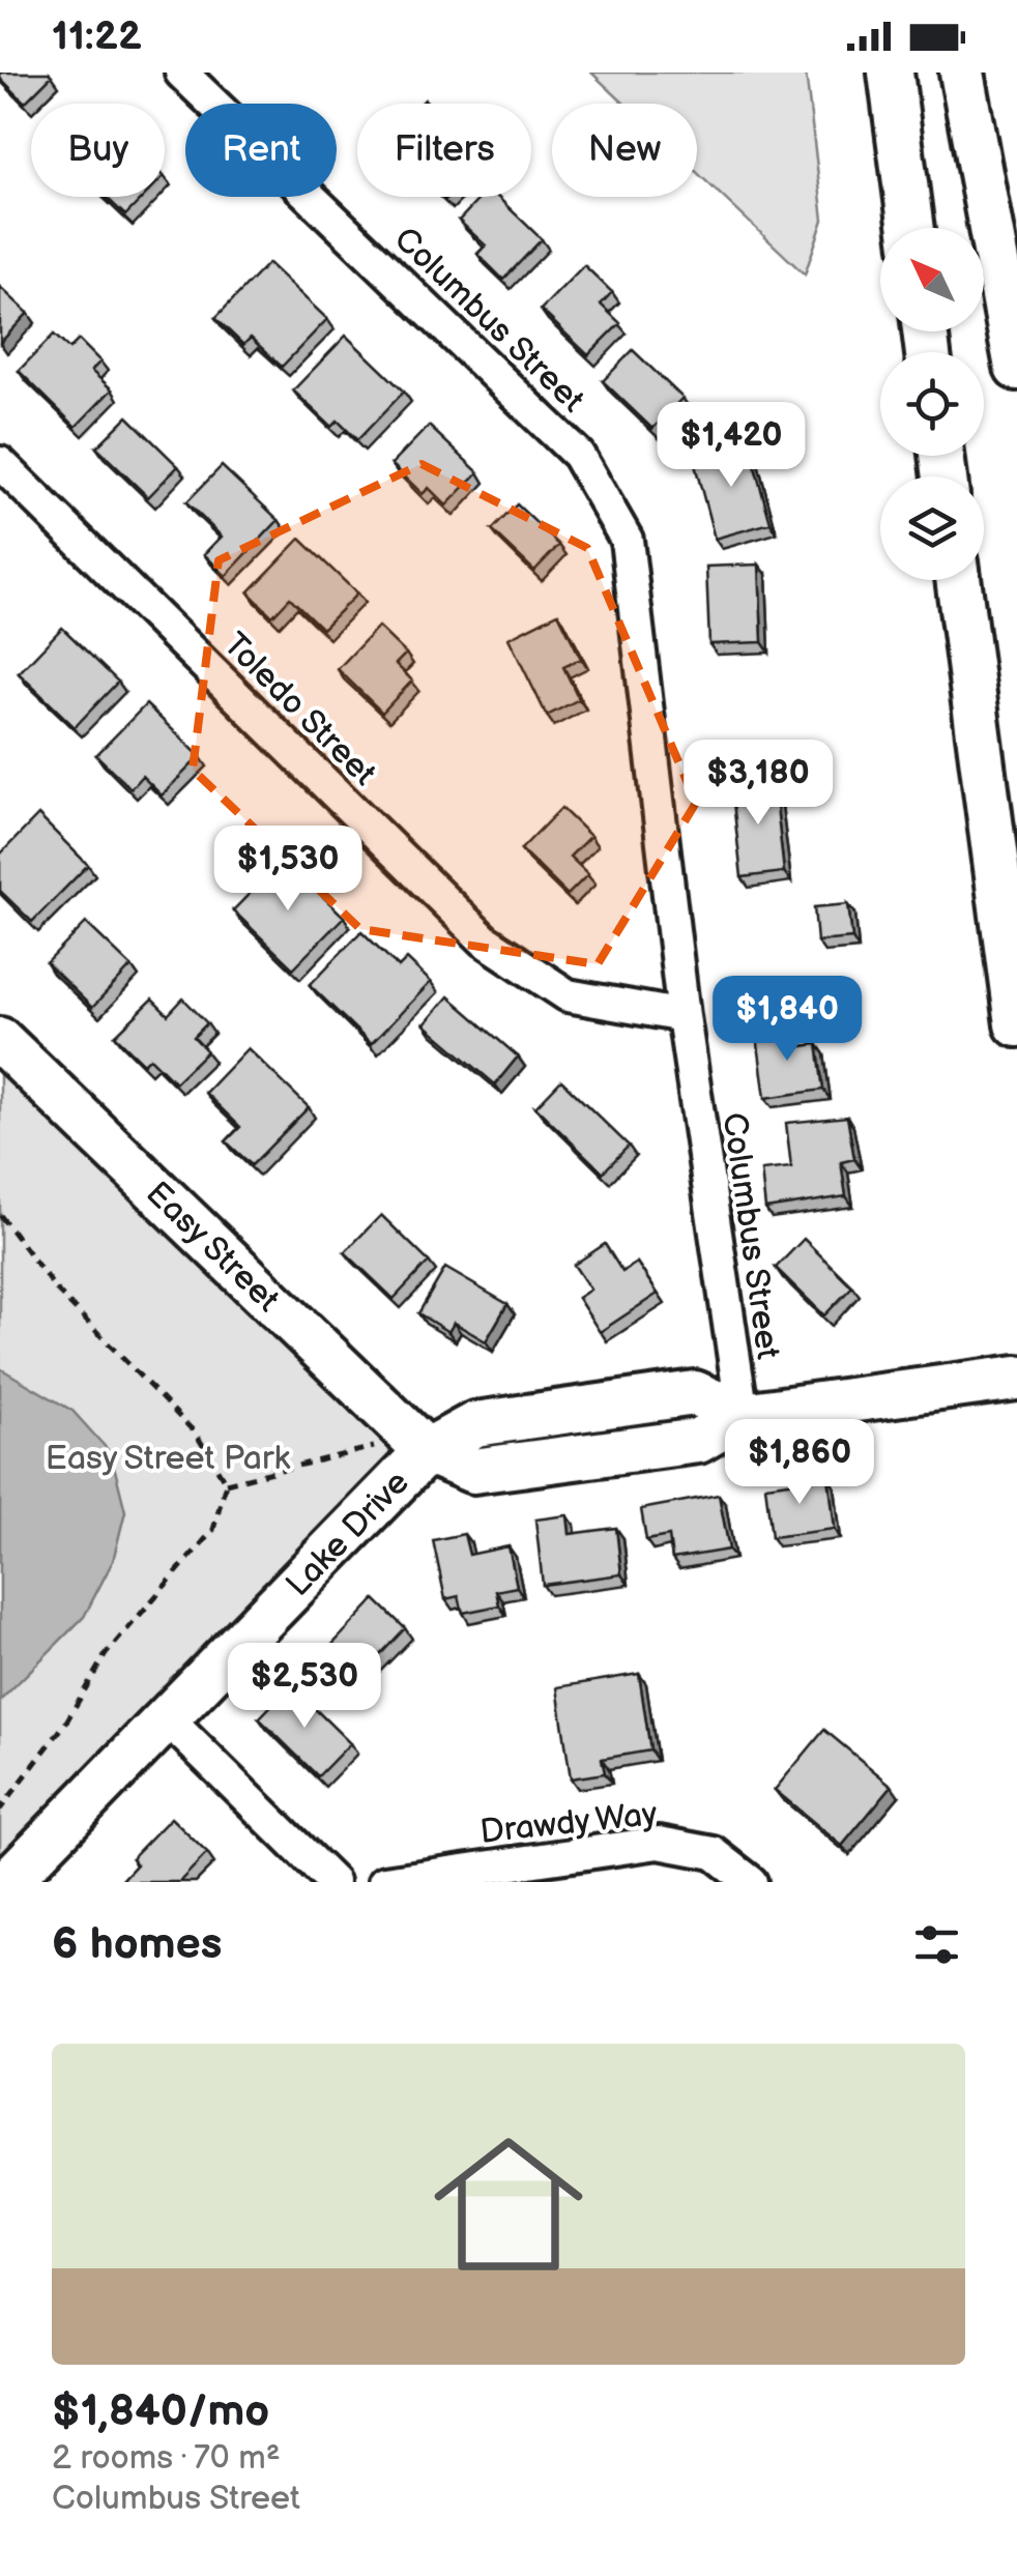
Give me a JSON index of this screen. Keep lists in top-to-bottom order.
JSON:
{
  "streets": {
    "street": [
      "Columbus Street",
      "Toledo Street",
      "Easy Street",
      "Lake Drive",
      "Drawdy Way"
    ]
  },
  "crossings": [
    ["Columbus Street", "Toledo Street"],
    ["Columbus Street", "Easy Street"],
    ["Easy Street", "Lake Drive"]
  ],
  "parks": ["Easy Street Park"],
  "north": "top left",
  "page": {
    "status": "11:22",
    "chip": [
      "Buy",
      "Rent",
      "Filters",
      "New"
    ],
    "price": [
      "$1,420",
      "$3,180",
      "$1,530",
      "$1,840",
      "$1,860",
      "$2,530"
    ],
    "heading": "6 homes",
    "list": [
      {
        "name": "$1,840/mo",
        "note": "2 rooms · 70 m² · Columbus Street"
      }
    ]
  }
}
